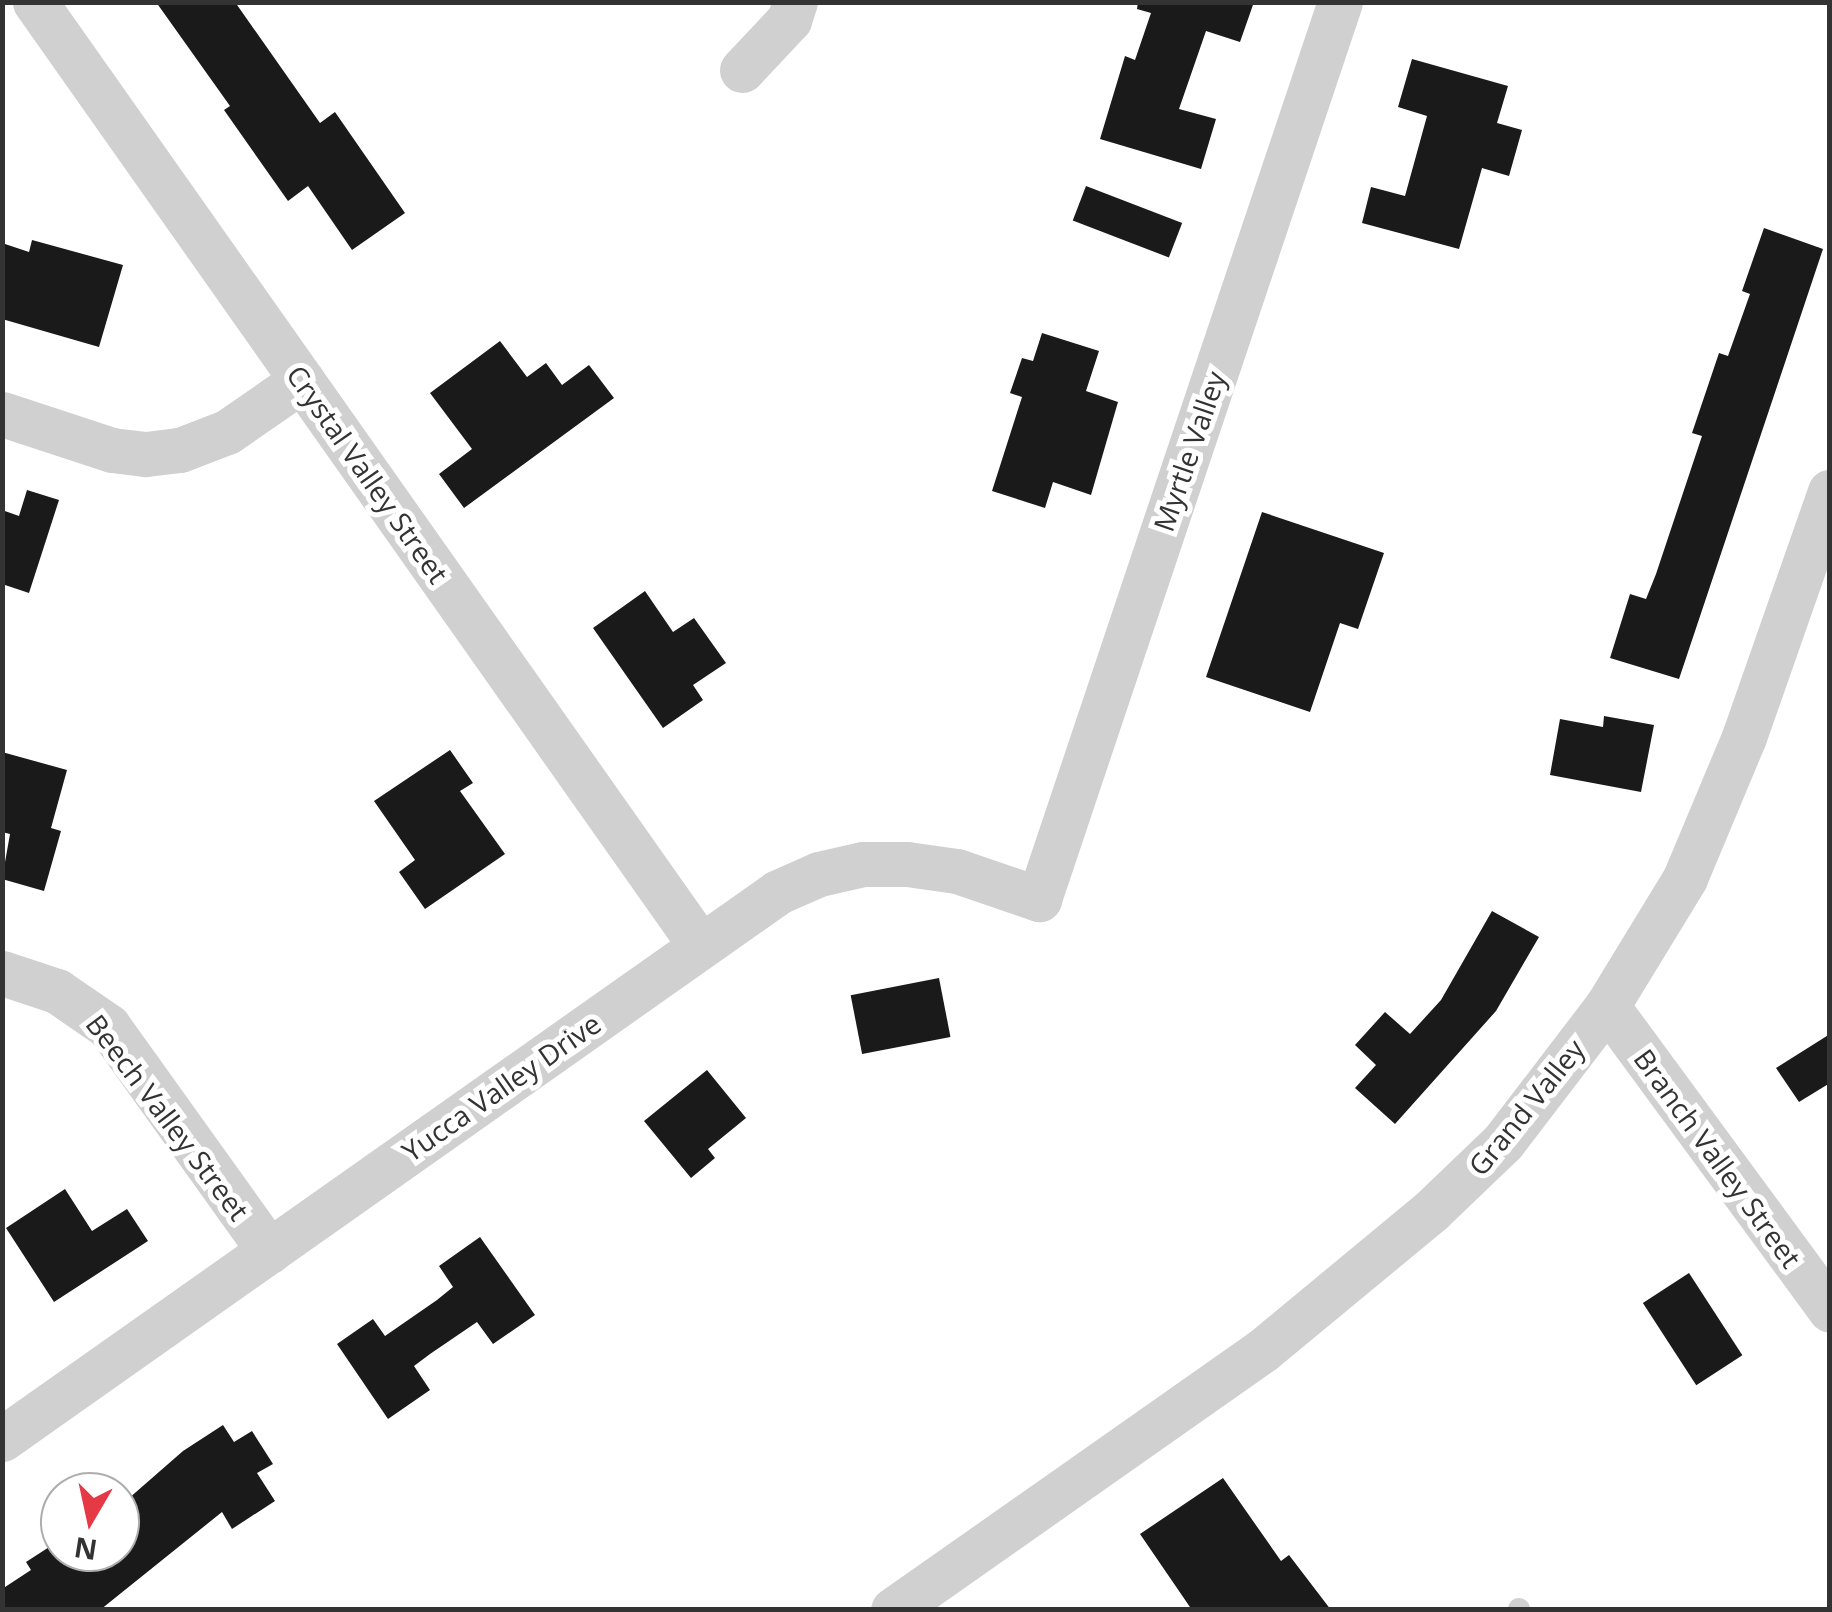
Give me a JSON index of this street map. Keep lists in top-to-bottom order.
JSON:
{
  "streets": {
    "street": [
      "Myrtle Valley",
      "Crystal Valley Street",
      "Yucca Valley Drive",
      "Grand Valley",
      "Beech Valley Street",
      "Branch Valley Street"
    ]
  },
  "crossings": [
    ["Myrtle Valley", "Yucca Valley Drive"],
    ["Crystal Valley Street", "Yucca Valley Drive"],
    ["Yucca Valley Drive", "Beech Valley Street"],
    ["Grand Valley", "Branch Valley Street"]
  ],
  "north": "bottom"
}
